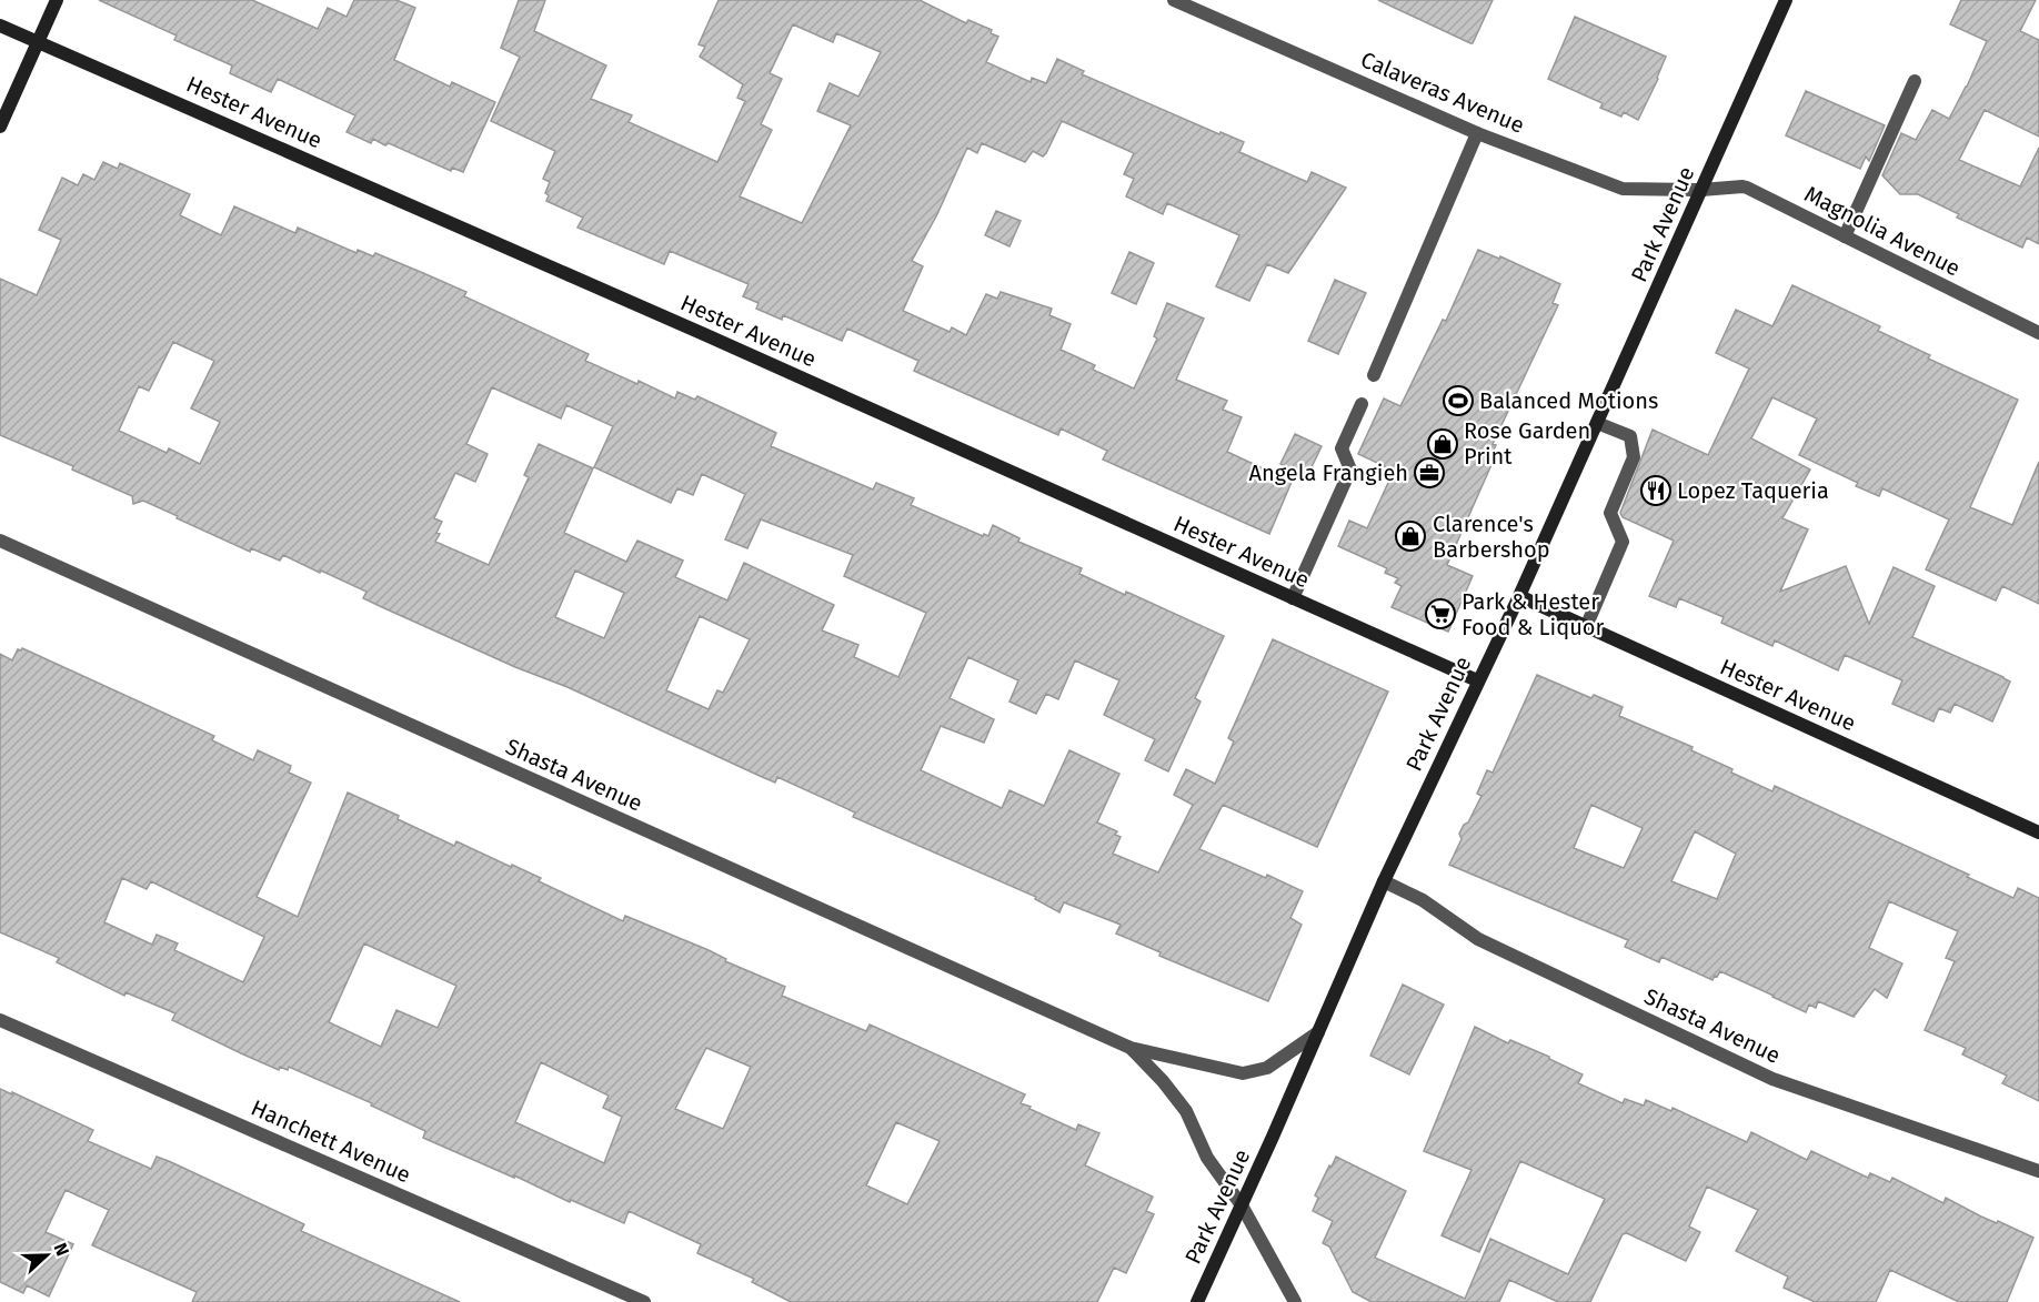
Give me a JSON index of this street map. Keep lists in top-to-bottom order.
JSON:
{
  "streets": {
    "street": [
      "Calaveras Avenue",
      "Hester Avenue",
      "Park Avenue",
      "Magnolia Avenue",
      "Shasta Avenue",
      "Hanchett Avenue"
    ]
  },
  "crossings": [
    ["Calaveras Avenue", "Park Avenue"],
    ["Calaveras Avenue", "Magnolia Avenue"],
    ["Hester Avenue", "Park Avenue"],
    ["Park Avenue", "Magnolia Avenue"],
    ["Park Avenue", "Shasta Avenue"]
  ],
  "places": {
    "sports": ["Balanced Motions"],
    "shop": ["Rose Garden Print", "Clarence's Barbershop"],
    "office": ["Angela Frangieh"],
    "restaurant": ["Lopez Taqueria"],
    "supermarket": ["Park & Hester Food & Liquor"]
  },
  "north": "right"
}
